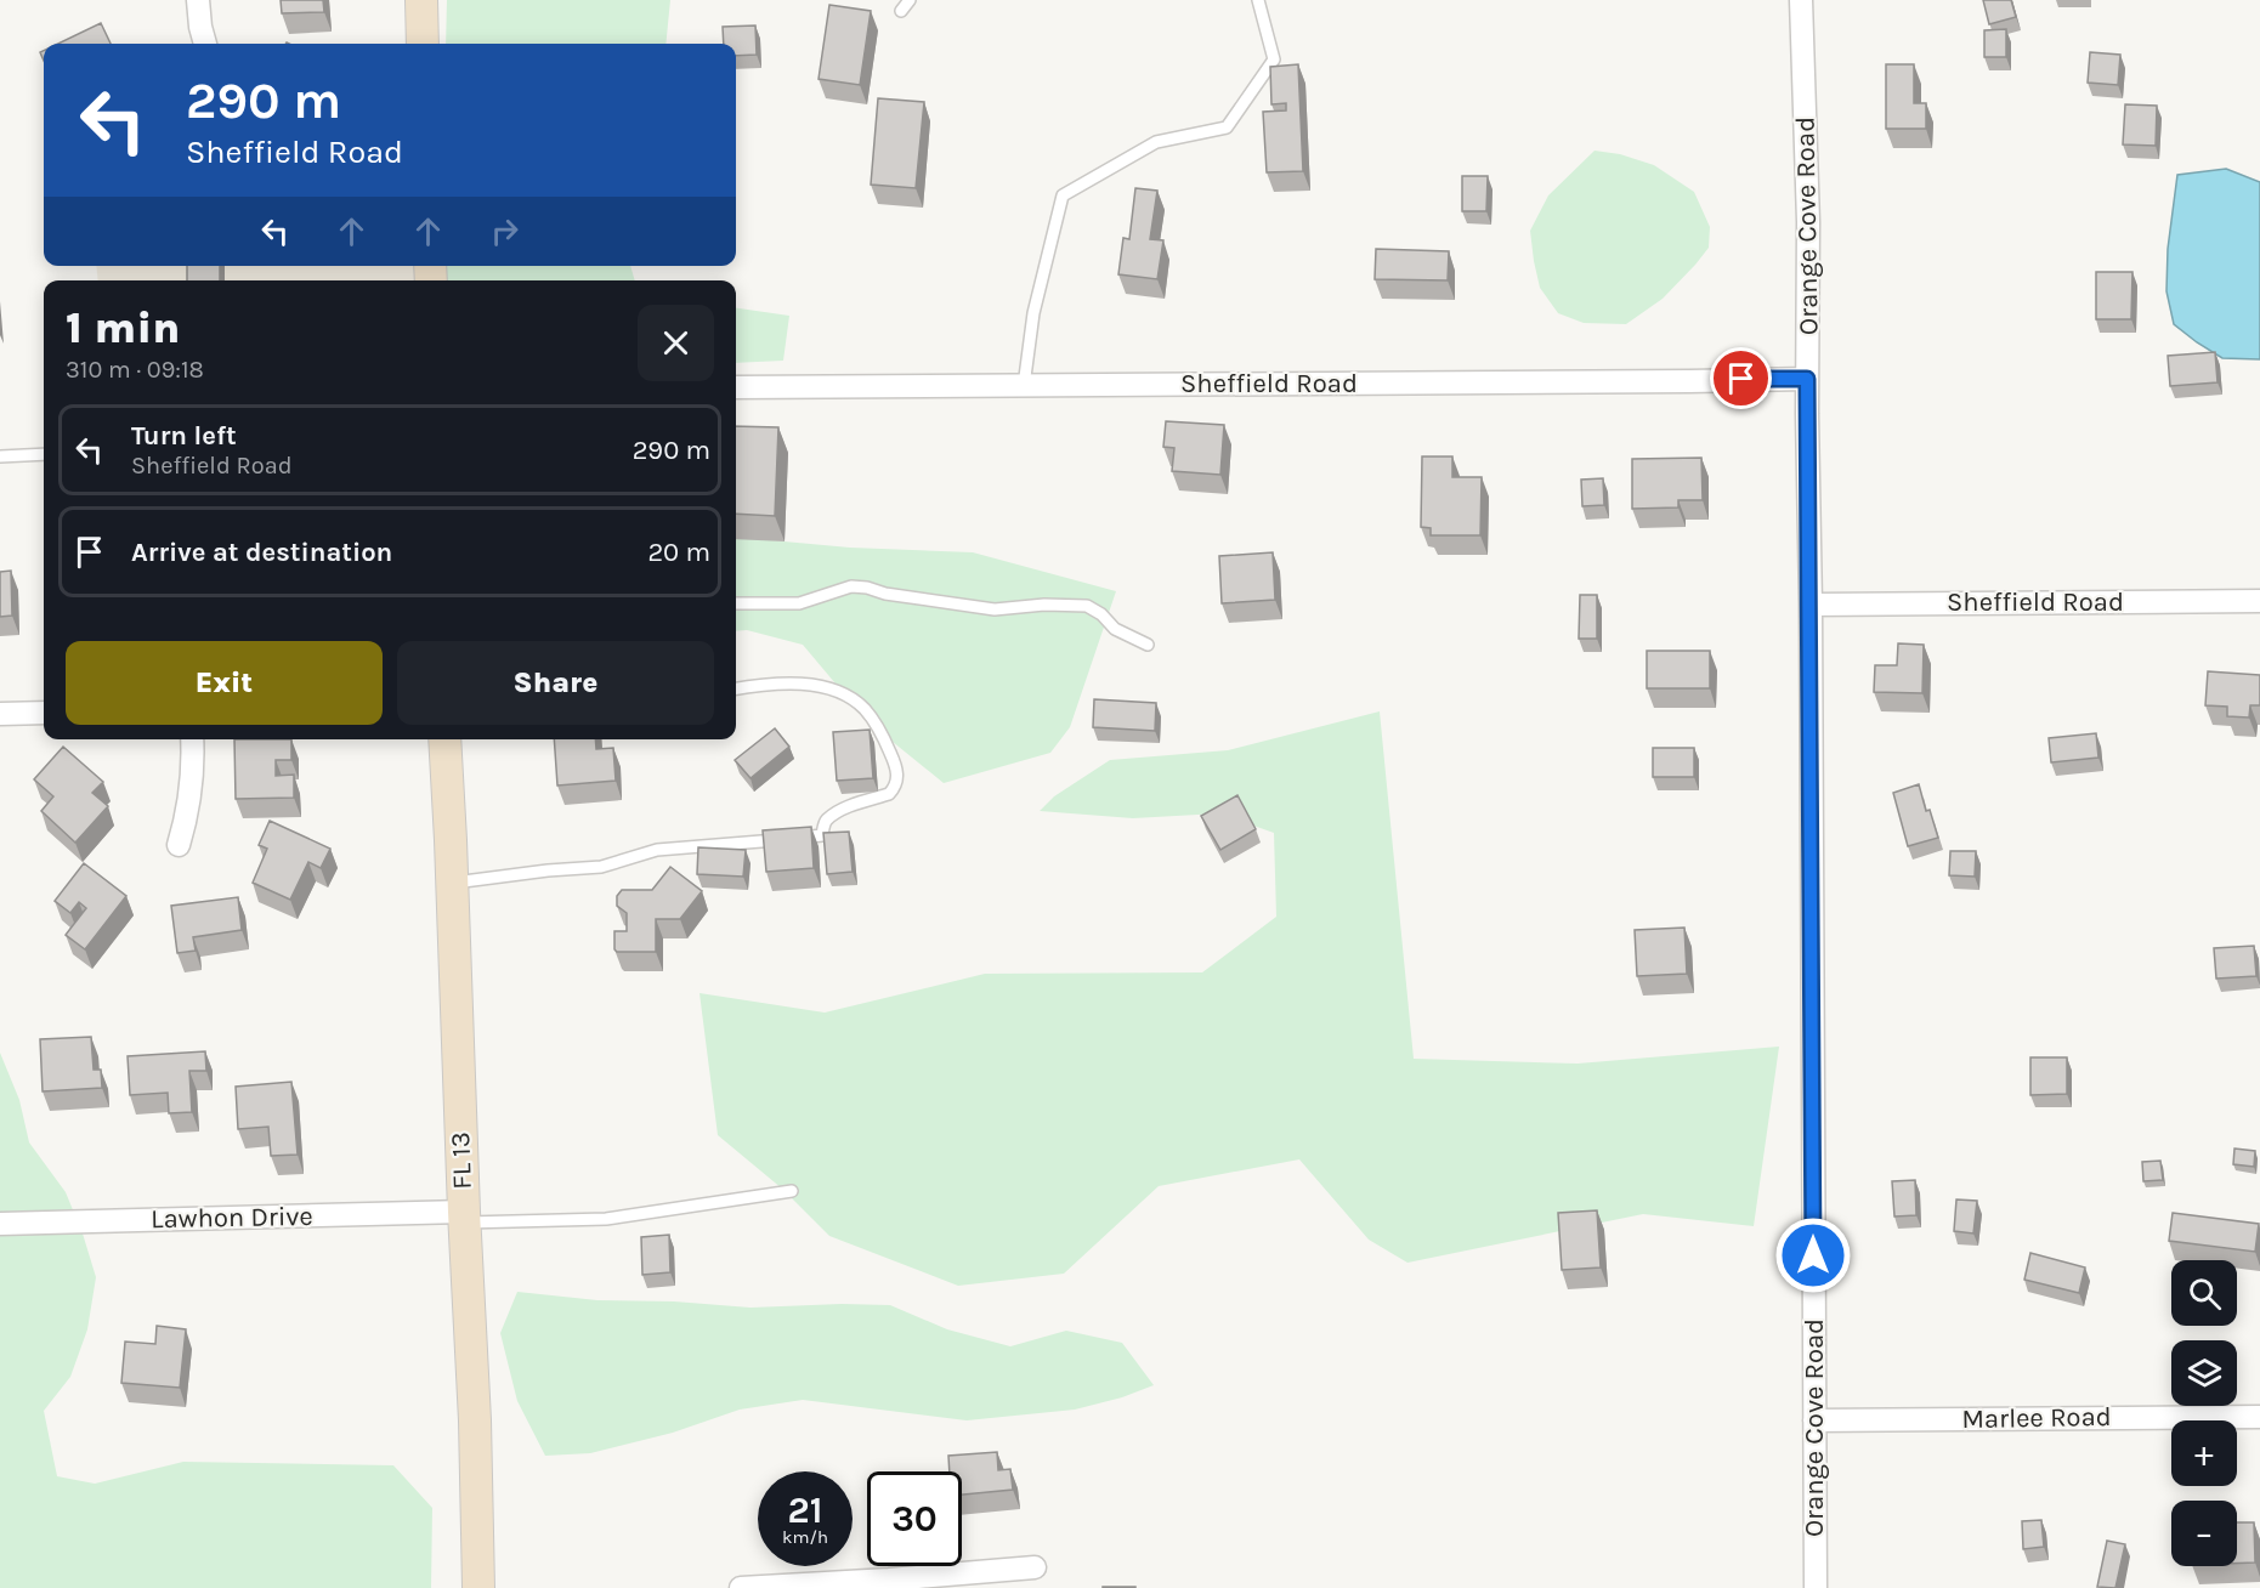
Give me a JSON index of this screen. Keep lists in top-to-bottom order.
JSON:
{
  "streets": {
    "main road": ["FL 13"],
    "street": [
      "Orange Cove Road",
      "Sheffield Road",
      "Lawhon Drive",
      "Marlee Road"
    ]
  },
  "crossings": [
    ["Orange Cove Road", "Sheffield Road"],
    ["Orange Cove Road", "Marlee Road"],
    ["FL 13", "Lawhon Drive"]
  ],
  "page": {
    "turn": ["290 m", "Sheffield Road"],
    "heading": ["1 min", "310 m · 09:18"],
    "list": [
      {
        "name": "Turn left",
        "note": "Sheffield Road",
        "value": "290 m"
      },
      {
        "name": "Arrive at destination",
        "value": "20 m"
      }
    ],
    "buttons": ["Exit", "Share"],
    "map_buttons": ["+", "−"],
    "speed": "21 km/h",
    "limit": "30"
  }
}
